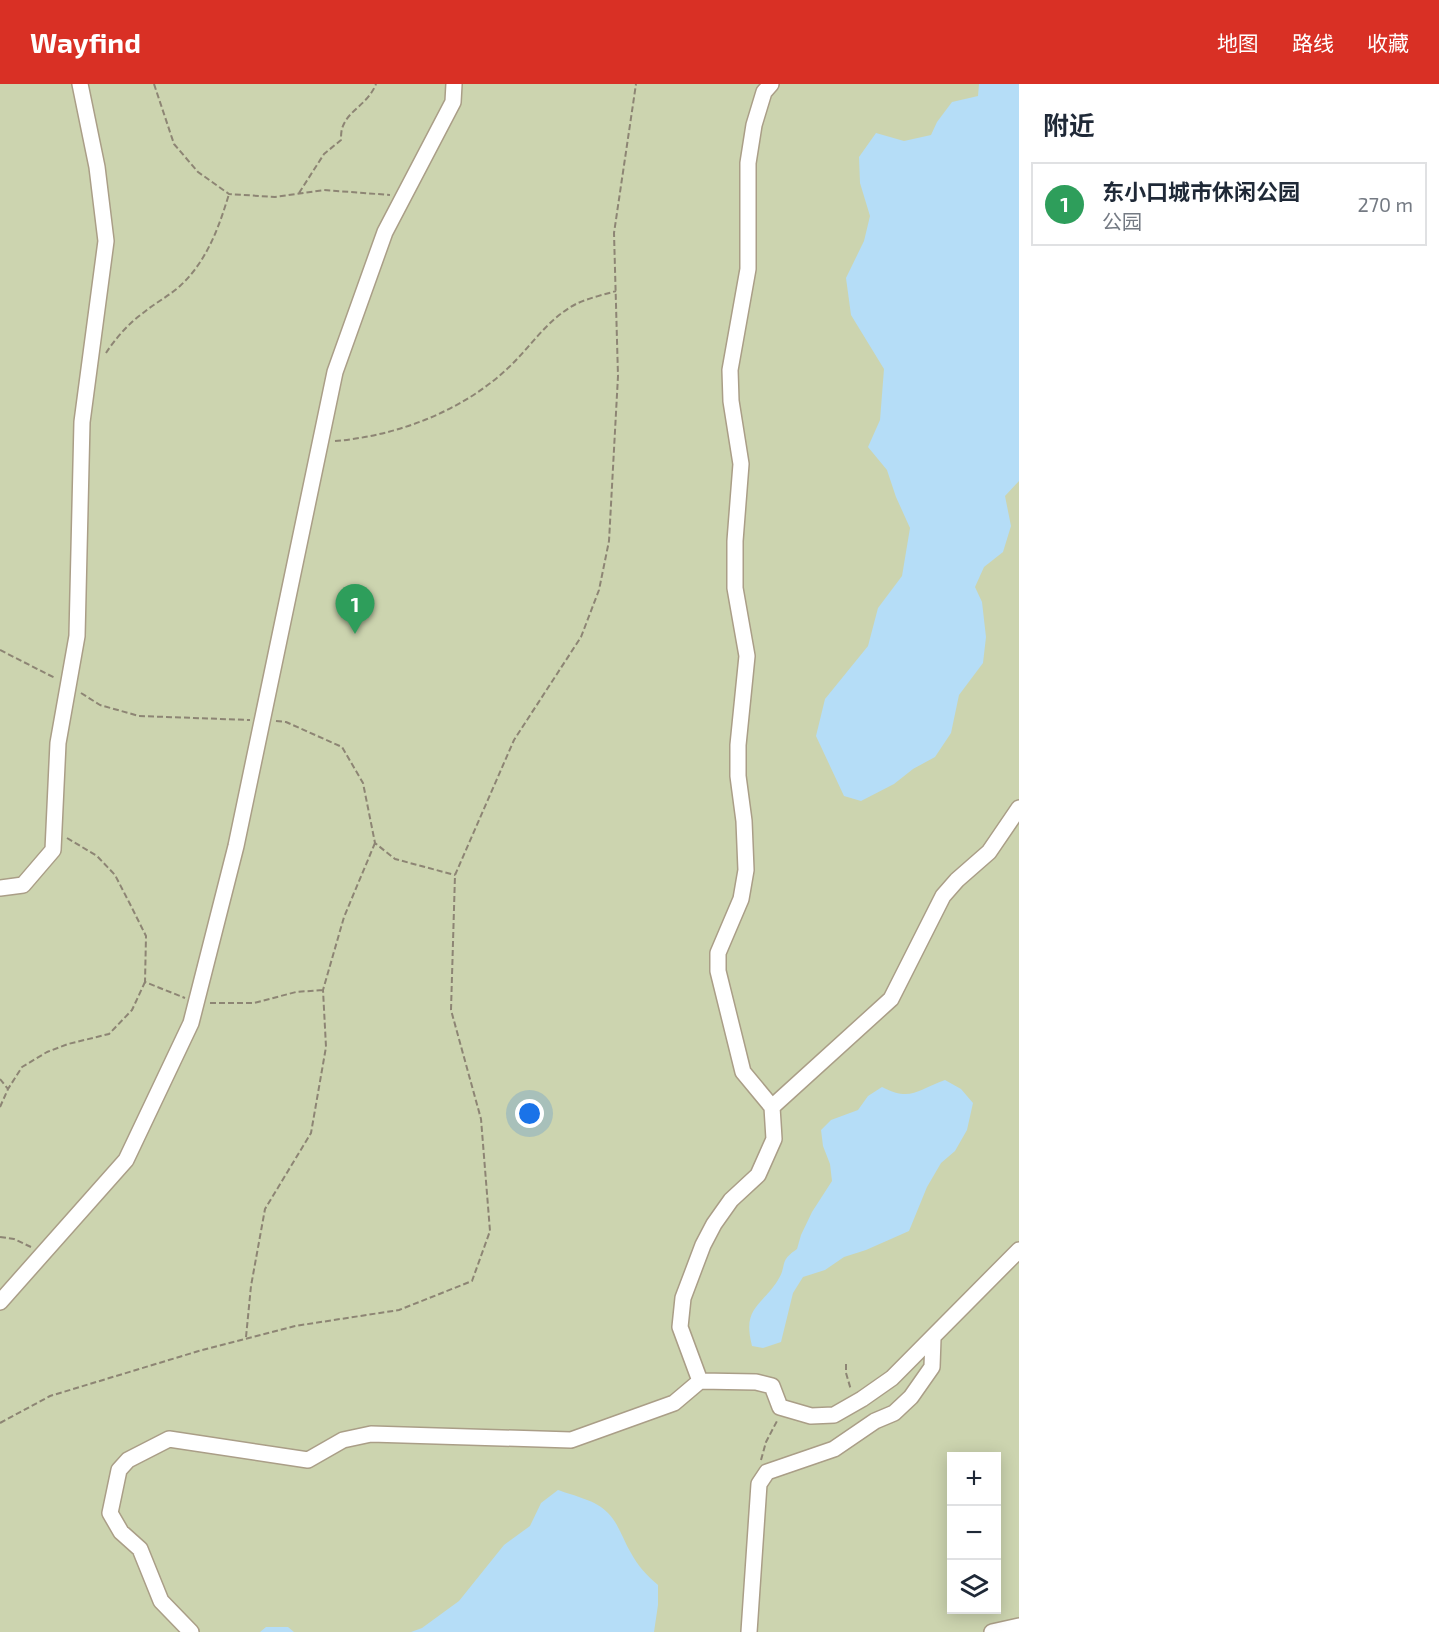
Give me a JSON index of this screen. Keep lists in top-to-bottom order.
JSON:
{
  "page": {
    "header": "Wayfind",
    "nav": ["地图", "路线", "收藏"],
    "heading": "附近",
    "list": [
      {
        "mark": "1",
        "name": "东小口城市休闲公园",
        "note": "公园",
        "value": "270 m"
      }
    ],
    "pins": "1",
    "map_buttons": ["+", "−"]
  }
}
